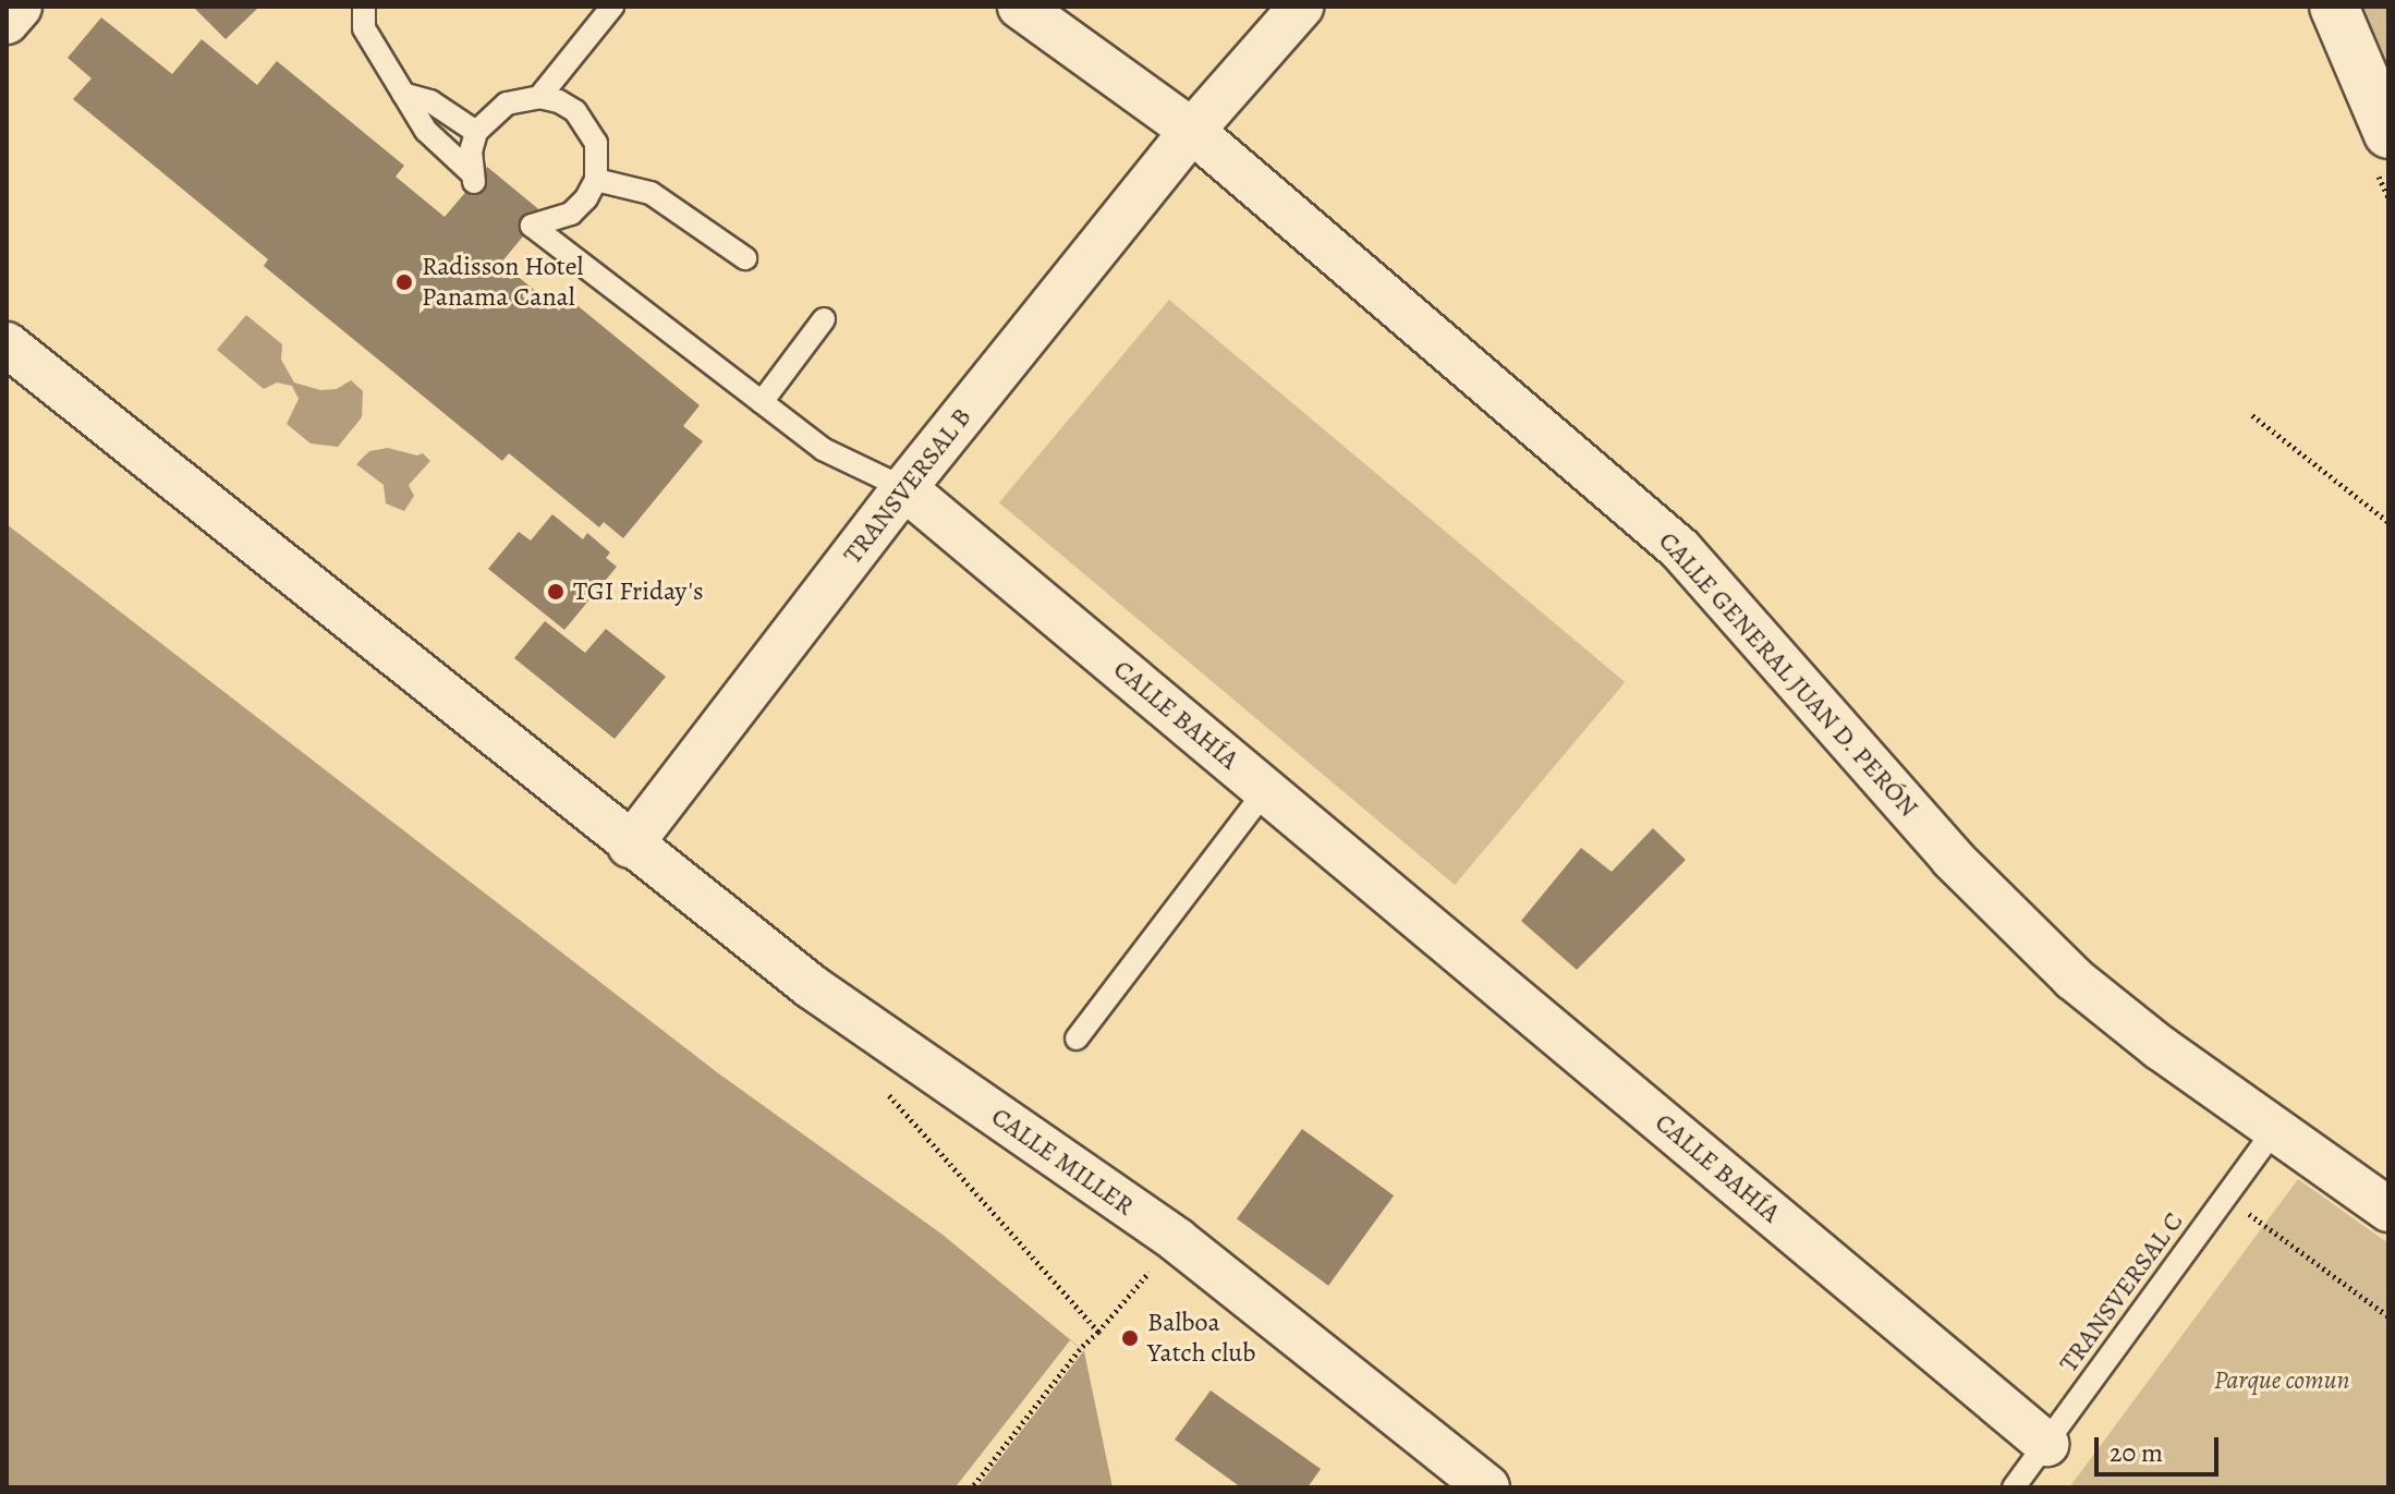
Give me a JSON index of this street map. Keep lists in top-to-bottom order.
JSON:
{
  "streets": {
    "street": [
      "TRANSVERSAL B",
      "CALLE GENERAL JUAN D. PERÓN",
      "CALLE BAHÍA",
      "CALLE MILLER"
    ],
    "lane": ["TRANSVERSAL C"]
  },
  "crossings": [
    ["TRANSVERSAL B", "CALLE GENERAL JUAN D. PERÓN"],
    ["TRANSVERSAL B", "CALLE BAHÍA"],
    ["TRANSVERSAL B", "CALLE MILLER"],
    ["CALLE GENERAL JUAN D. PERÓN", "TRANSVERSAL C"],
    ["CALLE BAHÍA", "TRANSVERSAL C"]
  ],
  "parks": ["Parque comun"],
  "places": ["Radisson Hotel Panama Canal", "TGI Friday's", "Balboa Yatch club"],
  "scale_bar": "20 m"
}
